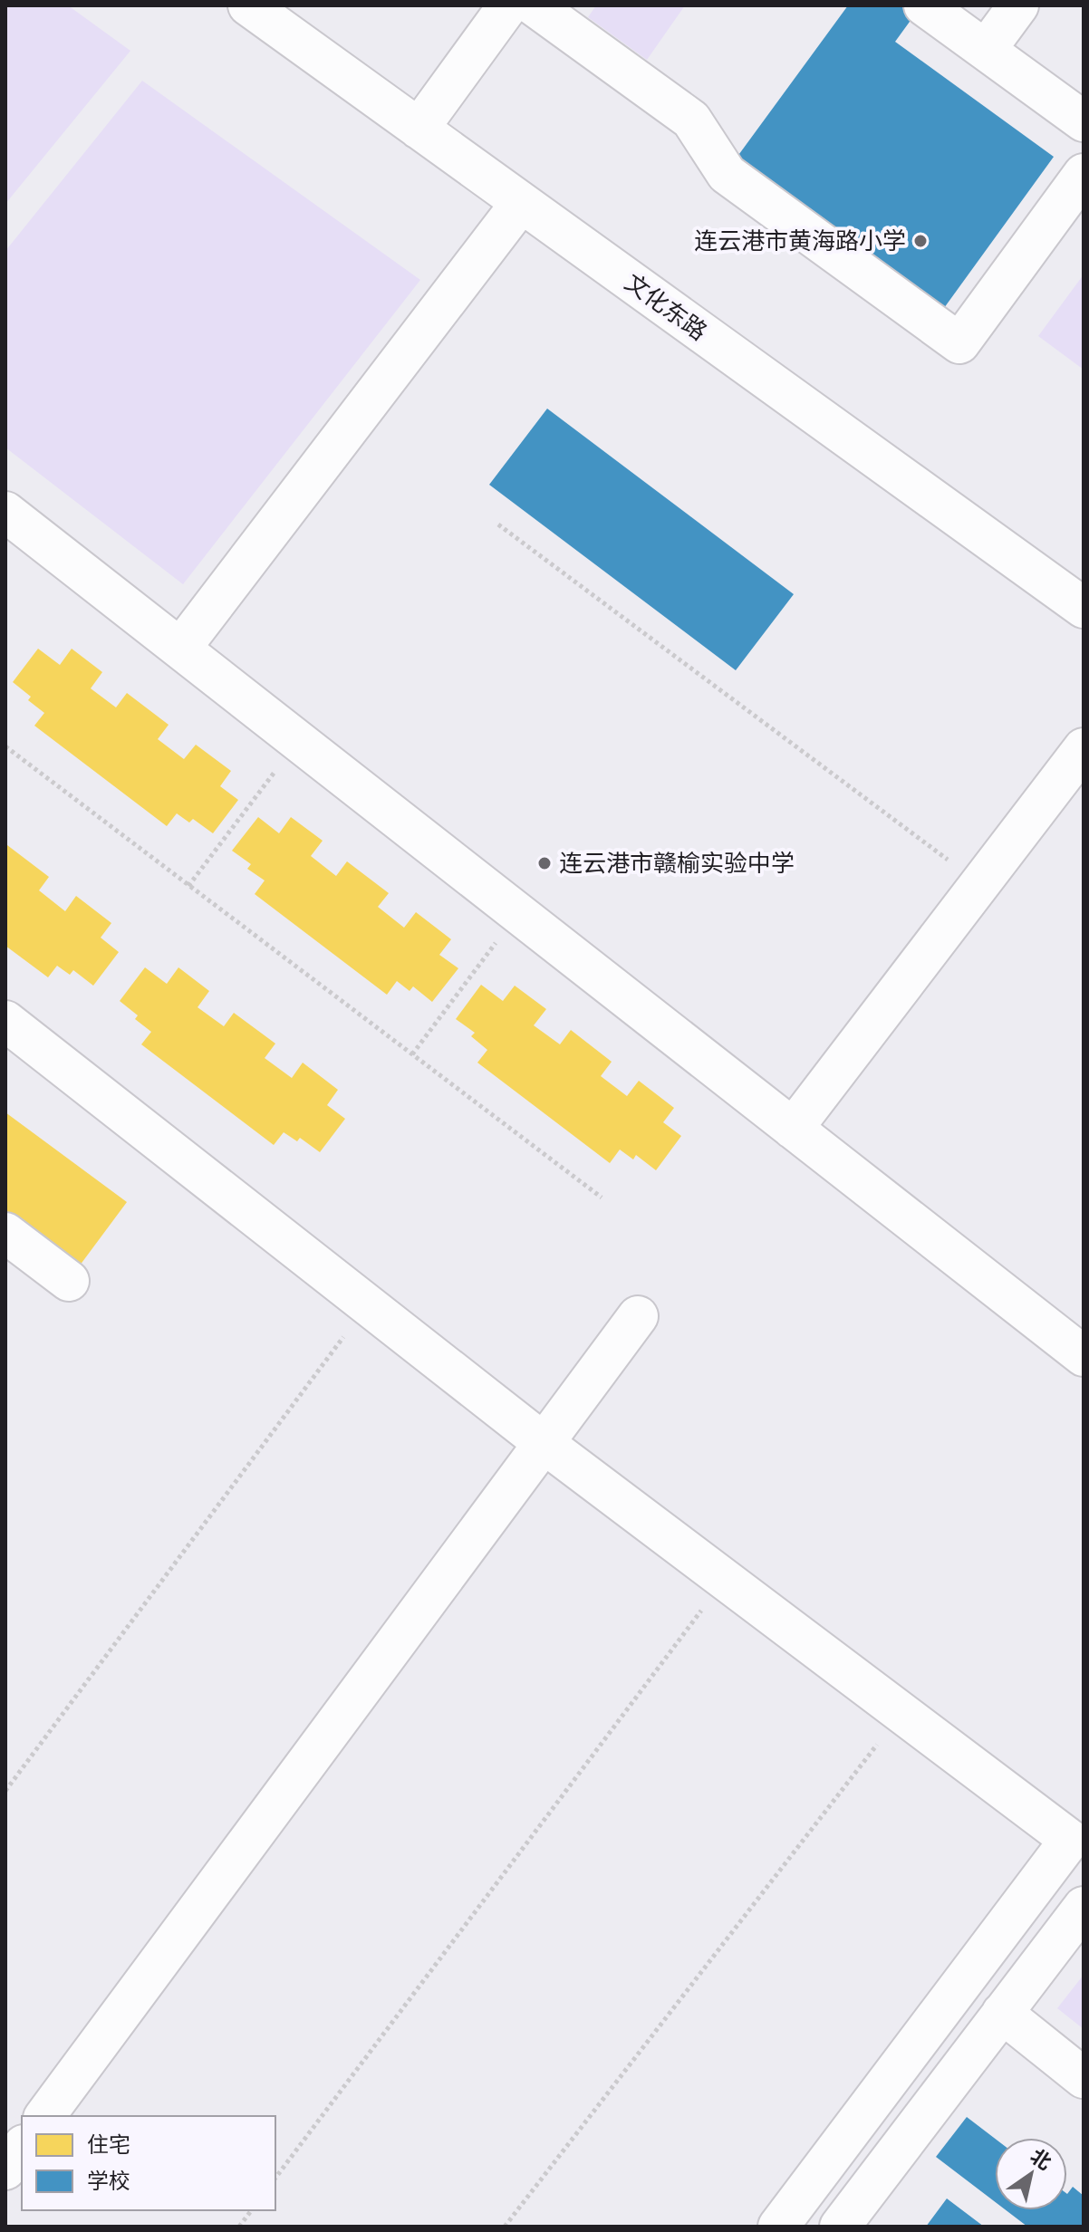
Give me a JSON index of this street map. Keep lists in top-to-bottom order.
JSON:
{
  "streets": {
    "street": ["文化东路"]
  },
  "places": ["连云港市黄海路小学", "连云港市赣榆实验中学"],
  "legend": ["住宅", "学校"],
  "north": "top right"
}
